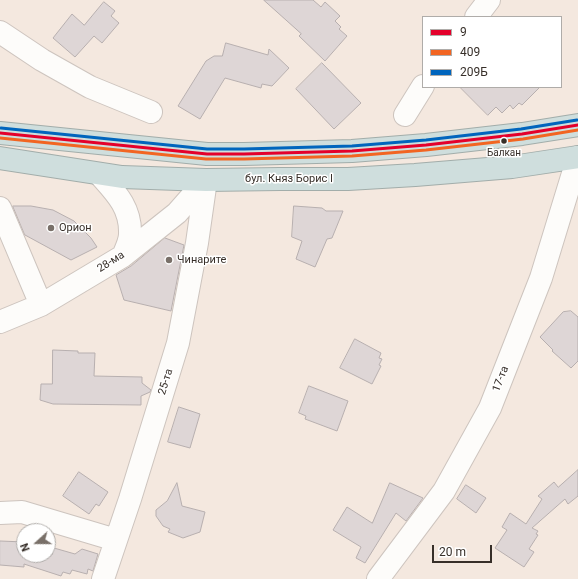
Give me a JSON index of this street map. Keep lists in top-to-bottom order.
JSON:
{
  "streets": {
    "highway": ["бул. Княз Борис I"],
    "street": ["28-ма", "17-та", "25-та"]
  },
  "crossings": [
    ["бул. Княз Борис I", "28-ма"],
    ["бул. Княз Борис I", "17-та"],
    ["бул. Княз Борис I", "25-та"],
    ["28-ма", "25-та"]
  ],
  "places": ["Балкан", "Орион", "Чинарите"],
  "lines": ["transit line 209Б", "transit line 9", "transit line 409"],
  "legend": ["9", "409", "209Б"],
  "scale_bar": "20 m",
  "north": "left"
}
